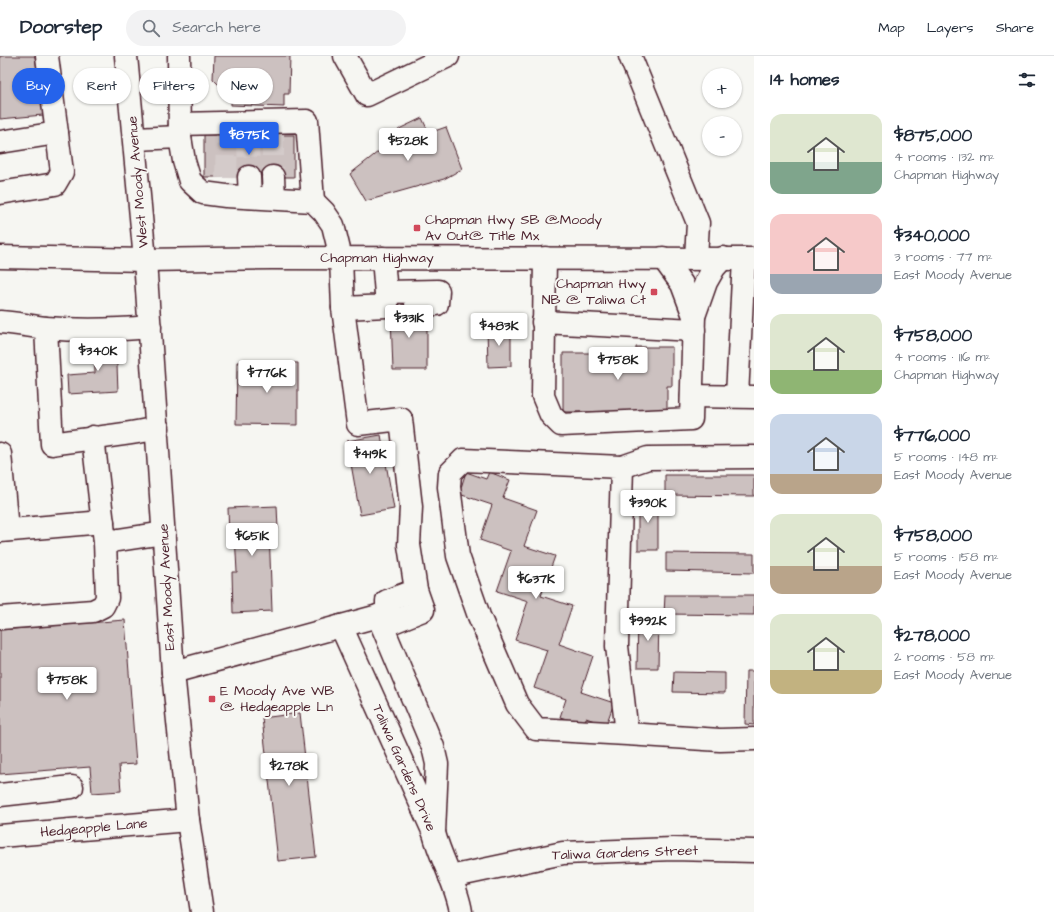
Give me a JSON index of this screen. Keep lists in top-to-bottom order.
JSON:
{
  "streets": {
    "main road": [
      "West Moody Avenue",
      "Chapman Highway",
      "East Moody Avenue",
      "Taliwa Gardens Drive",
      "Hedgeapple Lane",
      "Taliwa Gardens Street"
    ]
  },
  "crossings": [
    ["West Moody Avenue", "Chapman Highway"],
    ["West Moody Avenue", "East Moody Avenue"],
    ["Chapman Highway", "East Moody Avenue"],
    ["East Moody Avenue", "Hedgeapple Lane"],
    ["Taliwa Gardens Drive", "Taliwa Gardens Street"]
  ],
  "places": {
    "transit": ["Chapman Hwy SB @Moody Av Out@ Title Mx", "Chapman Hwy NB @ Taliwa Ct", "E Moody Ave WB @ Hedgeapple Ln"]
  },
  "page": {
    "header": "Doorstep",
    "search": "Search here",
    "nav": ["Map", "Layers", "Share"],
    "heading": "14 homes",
    "map_buttons": ["+", "−"],
    "chip": [
      "Buy",
      "Rent",
      "Filters",
      "New"
    ],
    "list": [
      {
        "name": "$875,000",
        "note": "4 rooms · 132 m² · Chapman Highway"
      },
      {
        "name": "$340,000",
        "note": "3 rooms · 77 m² · East Moody Avenue"
      },
      {
        "name": "$758,000",
        "note": "4 rooms · 116 m² · Chapman Highway"
      },
      {
        "name": "$776,000",
        "note": "5 rooms · 148 m² · East Moody Avenue"
      },
      {
        "name": "$758,000",
        "note": "5 rooms · 158 m² · East Moody Avenue"
      },
      {
        "name": "$278,000",
        "note": "2 rooms · 58 m² · East Moody Avenue"
      }
    ],
    "price": [
      "$875K",
      "$528K",
      "$331K",
      "$483K",
      "$340K",
      "$758K",
      "$776K",
      "$419K",
      "$390K",
      "$651K",
      "$637K",
      "$992K",
      "$758K",
      "$278K"
    ]
  }
}
